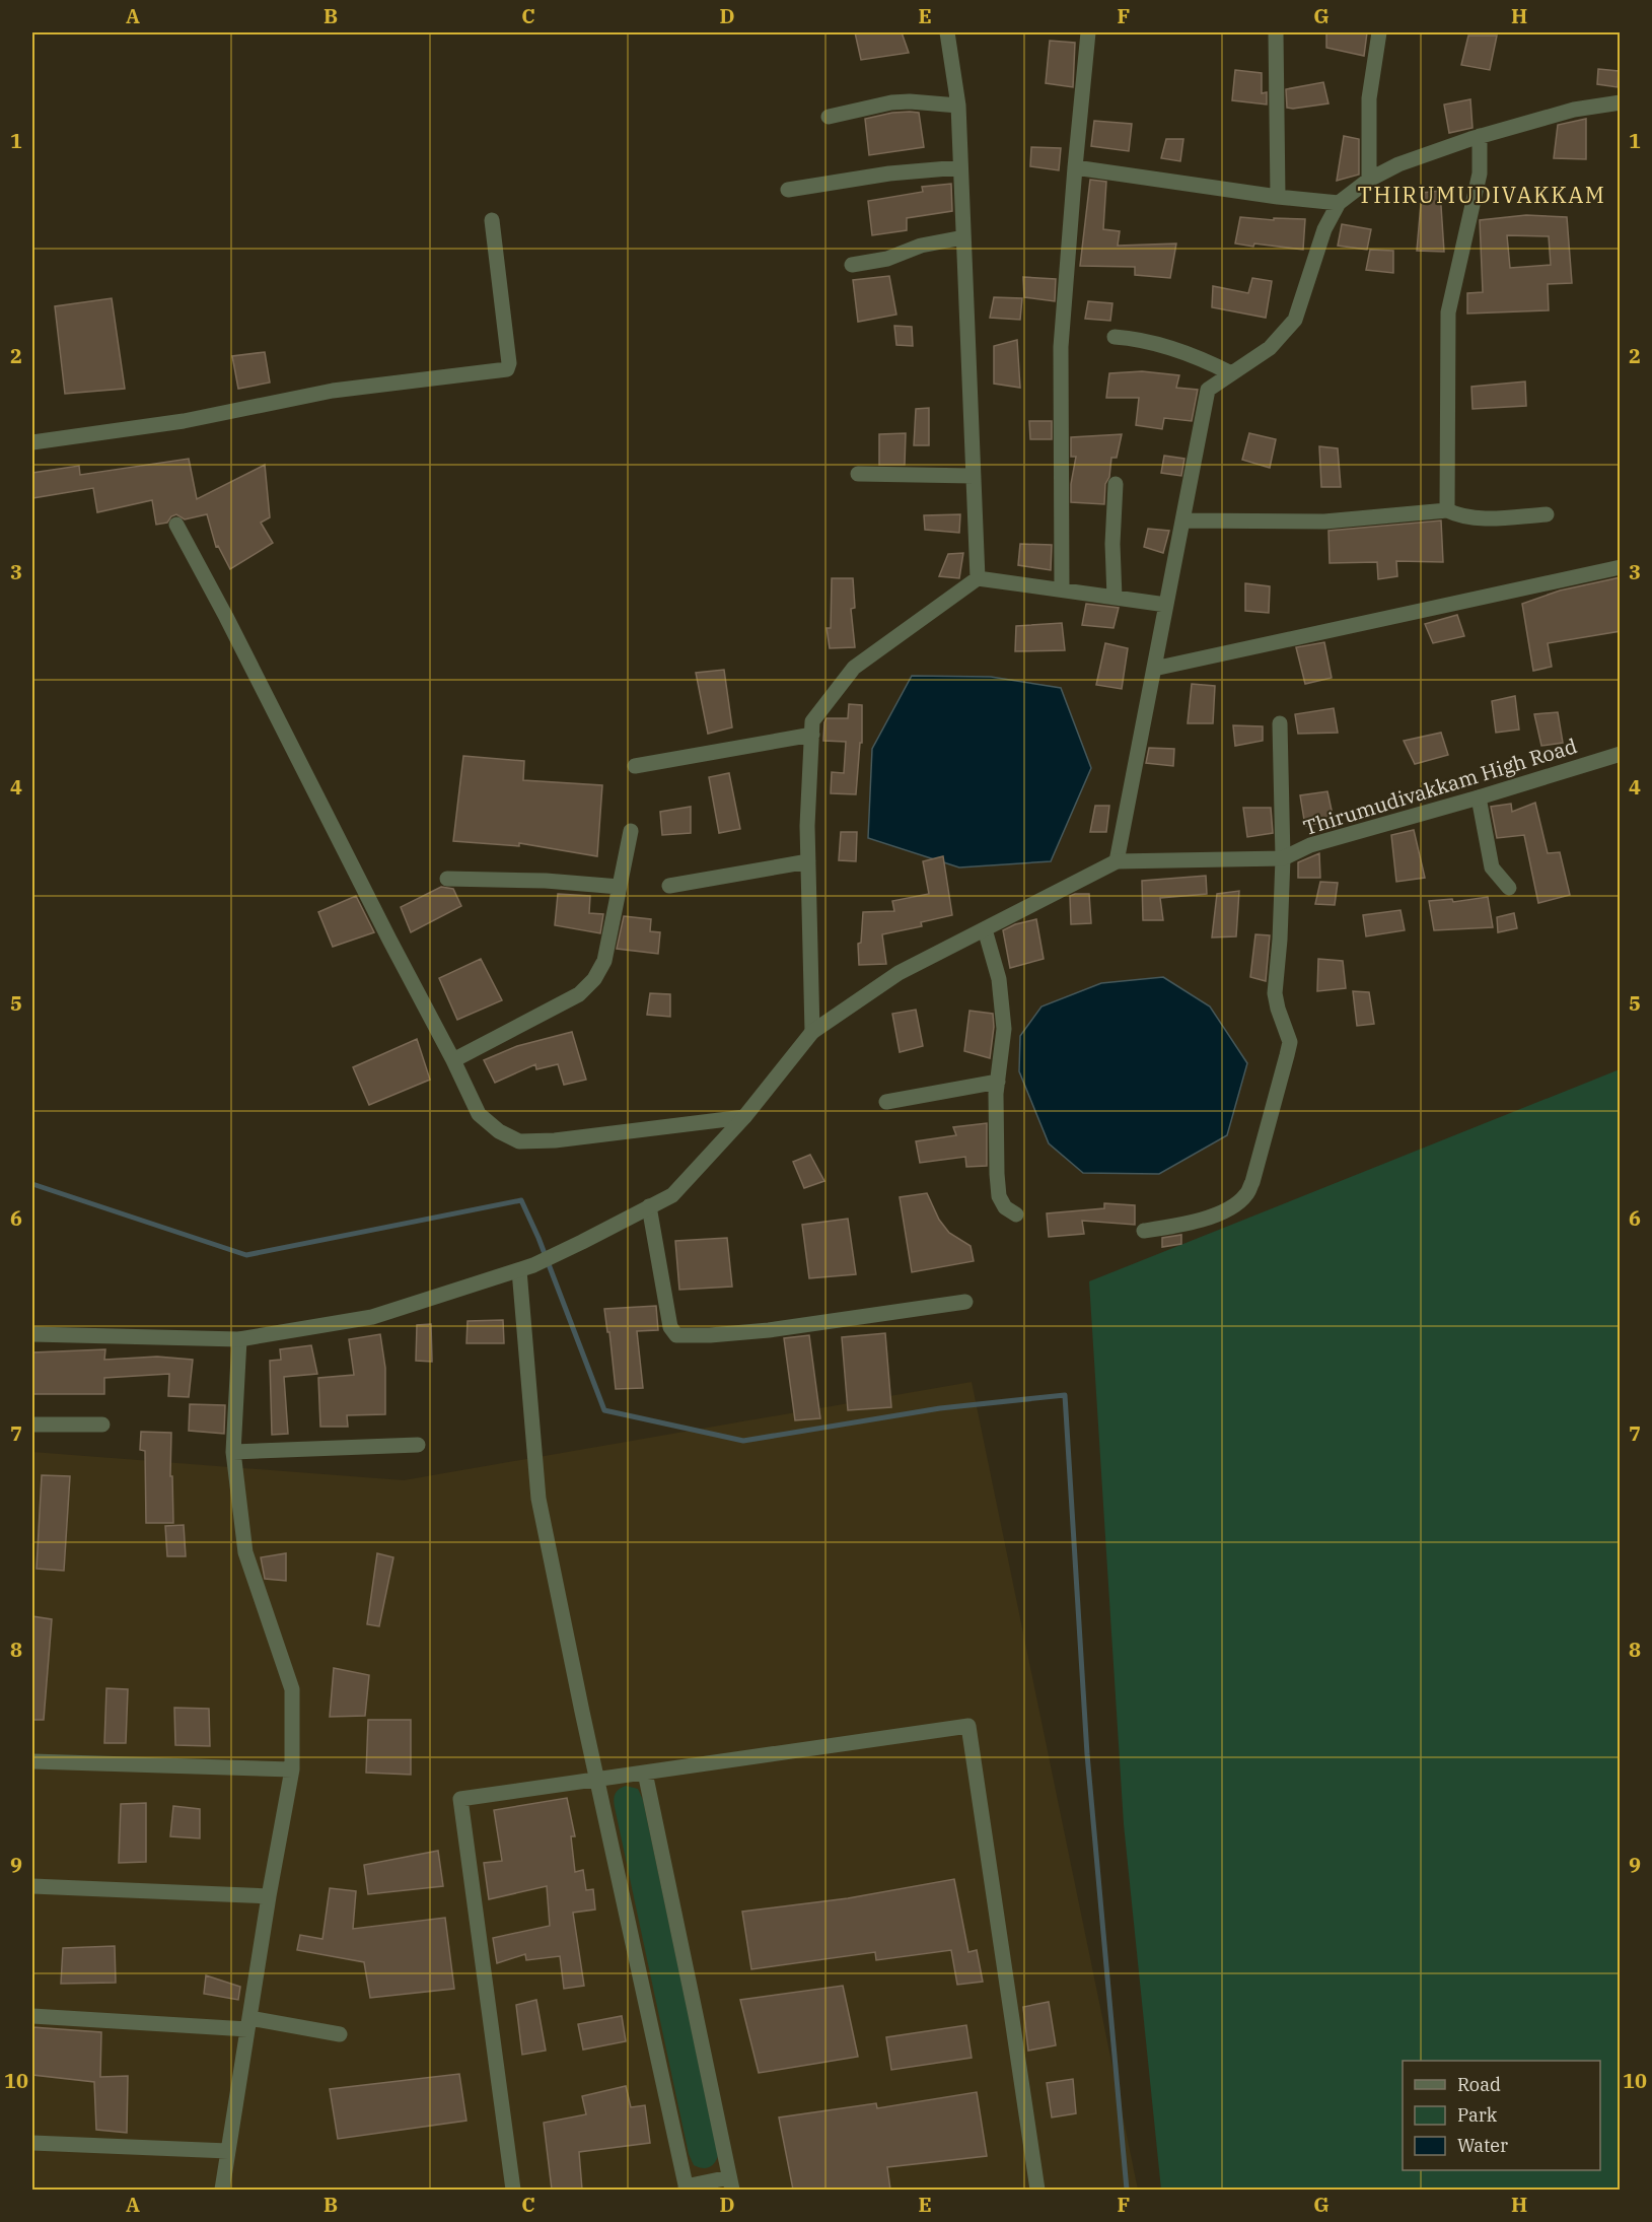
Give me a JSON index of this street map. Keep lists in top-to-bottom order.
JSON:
{
  "streets": {
    "street": ["Thirumudivakkam High Road"]
  },
  "districts": ["THIRUMUDIVAKKAM"],
  "legend": ["Road", "Park", "Water"],
  "grid": {
    "columns": [
      "A",
      "B",
      "C",
      "D",
      "E",
      "F",
      "G",
      "H"
    ],
    "rows": [
      "1",
      "2",
      "3",
      "4",
      "5",
      "6",
      "7",
      "8",
      "9",
      "10"
    ]
  }
}
